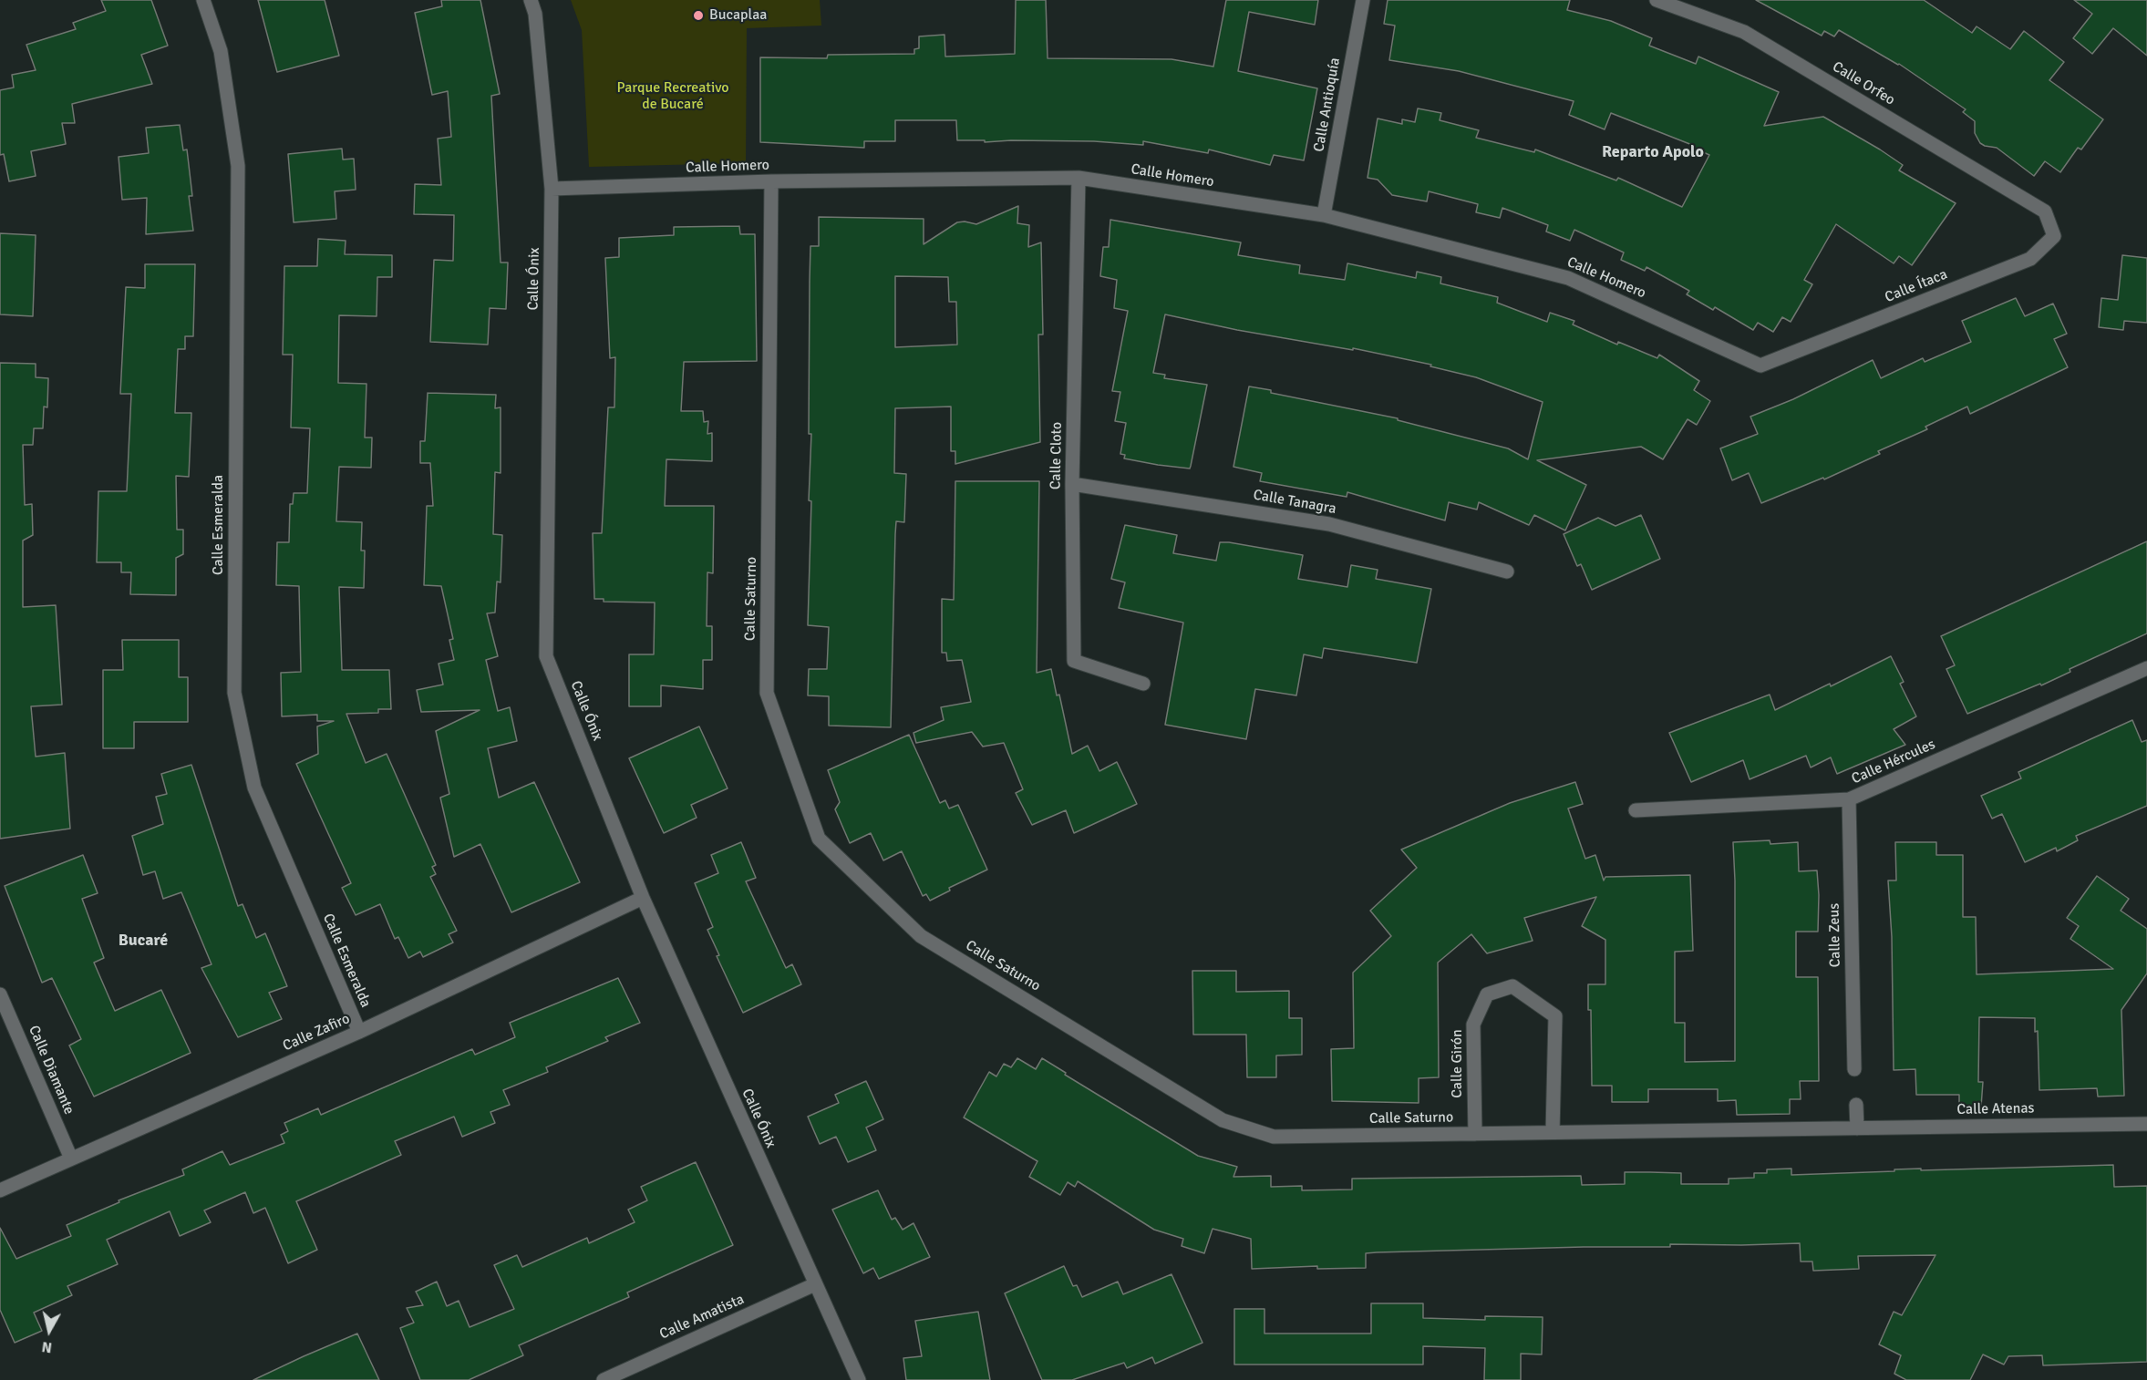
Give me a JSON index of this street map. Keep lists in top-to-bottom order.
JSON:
{
  "streets": {
    "street": [
      "Calle Orfeo",
      "Calle Antioquía",
      "Calle Homero",
      "Calle Ónix",
      "Calle Ítaca",
      "Calle Cloto",
      "Calle Tanagra",
      "Calle Esmeralda",
      "Calle Saturno",
      "Calle Hércules",
      "Calle Zeus",
      "Calle Zafiro",
      "Calle Girón",
      "Calle Diamante",
      "Calle Atenas",
      "Calle Amatista"
    ]
  },
  "crossings": [
    ["Calle Orfeo", "Calle Ítaca"],
    ["Calle Antioquía", "Calle Homero"],
    ["Calle Homero", "Calle Ónix"],
    ["Calle Homero", "Calle Ítaca"],
    ["Calle Homero", "Calle Cloto"],
    ["Calle Homero", "Calle Saturno"],
    ["Calle Ónix", "Calle Zafiro"],
    ["Calle Ónix", "Calle Amatista"],
    ["Calle Cloto", "Calle Tanagra"],
    ["Calle Esmeralda", "Calle Zafiro"],
    ["Calle Saturno", "Calle Girón"],
    ["Calle Saturno", "Calle Atenas"],
    ["Calle Hércules", "Calle Zeus"],
    ["Calle Zafiro", "Calle Diamante"]
  ],
  "districts": ["Reparto Apolo", "Bucaré"],
  "parks": ["Parque Recreativo de Bucaré"],
  "places": ["Bucaplaa"],
  "north": "bottom"
}
